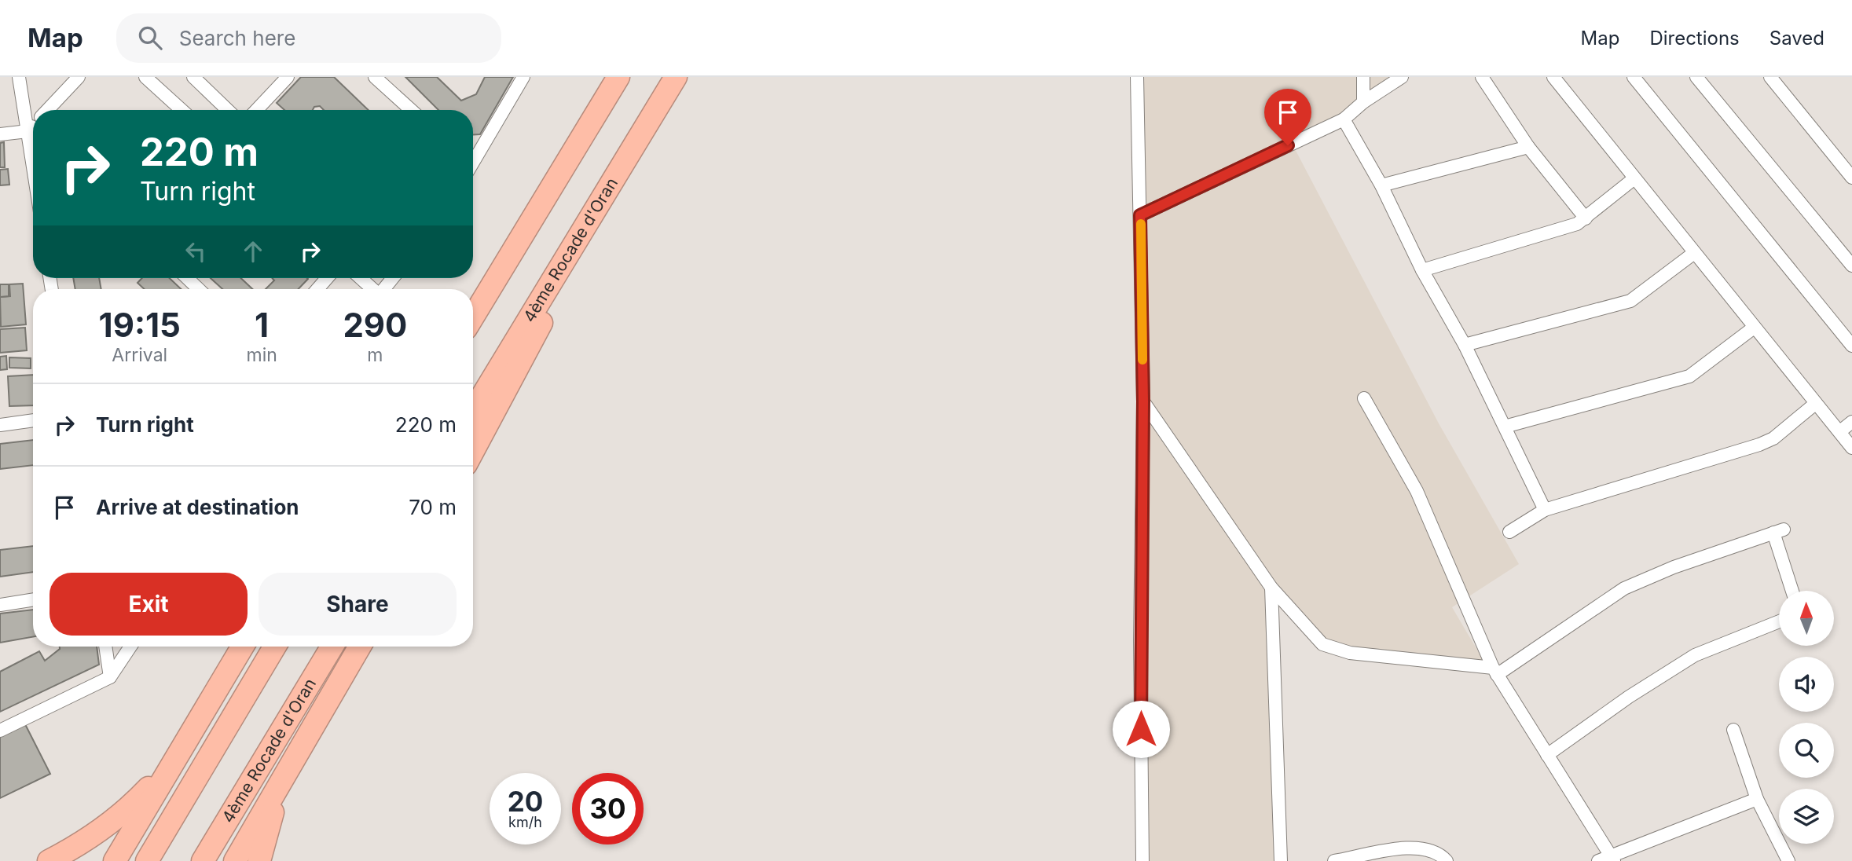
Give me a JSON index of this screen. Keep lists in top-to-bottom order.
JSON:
{
  "streets": {
    "highway": ["4ème Rocade d'Oran"]
  },
  "north": "top",
  "page": {
    "header": "Map",
    "search": "Search here",
    "nav": ["Map", "Directions", "Saved"],
    "turn": ["220 m", "Turn right"],
    "eta": [
      "19:15",
      "Arrival",
      "1",
      "min",
      "290",
      "m"
    ],
    "list": [
      {
        "name": "Turn right",
        "value": "220 m"
      },
      {
        "name": "Arrive at destination",
        "value": "70 m"
      }
    ],
    "buttons": ["Exit", "Share"],
    "speed": "20 km/h",
    "limit": "30"
  }
}
